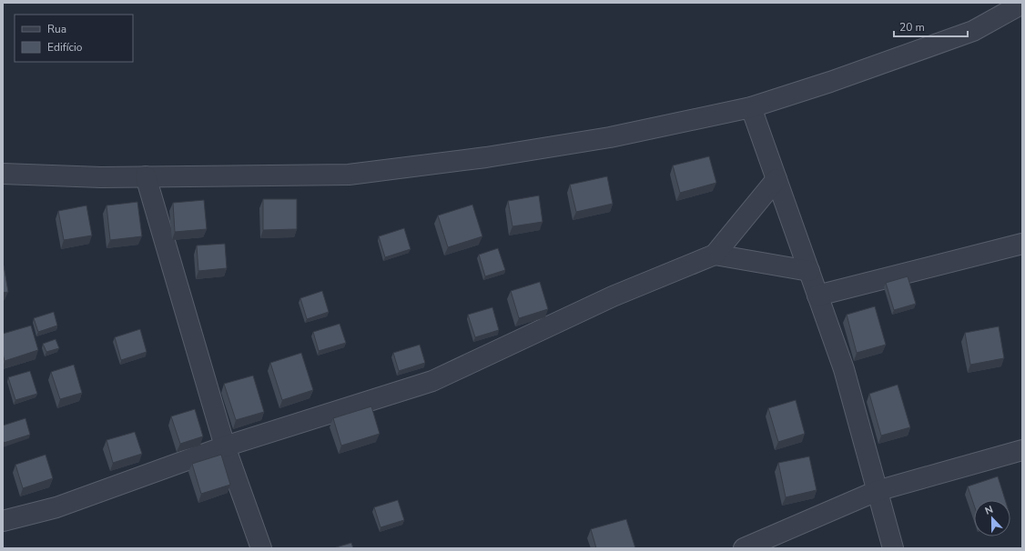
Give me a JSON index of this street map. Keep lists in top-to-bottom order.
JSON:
{
  "legend": ["Rua", "Edifício"],
  "scale_bar": "20 m",
  "north": "top"
}
